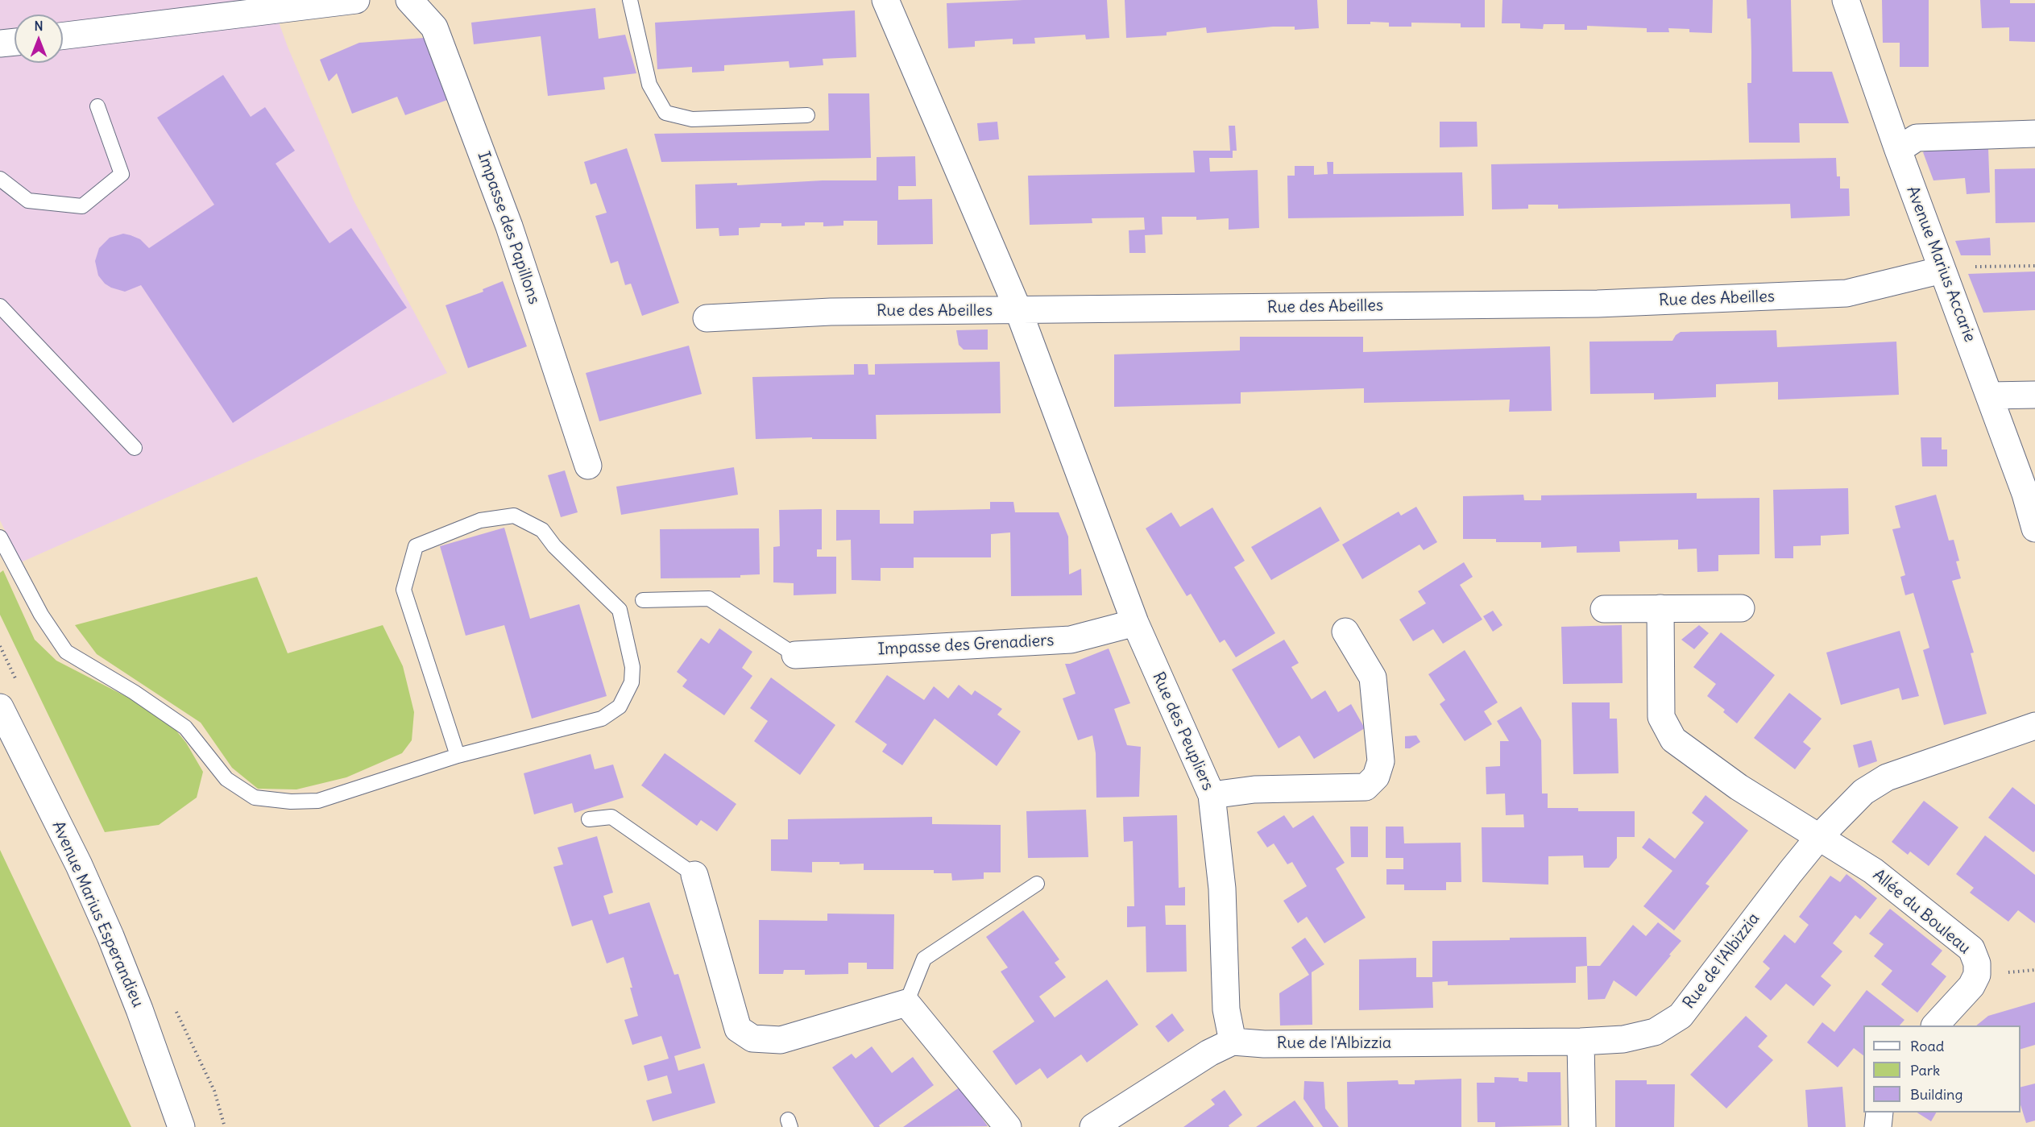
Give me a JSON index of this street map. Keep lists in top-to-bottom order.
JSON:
{
  "streets": {
    "street": [
      "Impasse des Papillons",
      "Avenue Marius Accarie",
      "Rue des Abeilles",
      "Impasse des Grenadiers",
      "Rue des Peupliers",
      "Allée du Bouleau",
      "Avenue Marius Esperandieu",
      "Rue de l'Albizzia"
    ]
  },
  "crossings": [
    ["Avenue Marius Accarie", "Rue des Abeilles"],
    ["Rue des Abeilles", "Rue des Peupliers"],
    ["Impasse des Grenadiers", "Rue des Peupliers"],
    ["Rue des Peupliers", "Rue de l'Albizzia"],
    ["Allée du Bouleau", "Rue de l'Albizzia"]
  ],
  "legend": ["Road", "Park", "Building"],
  "north": "top"
}
